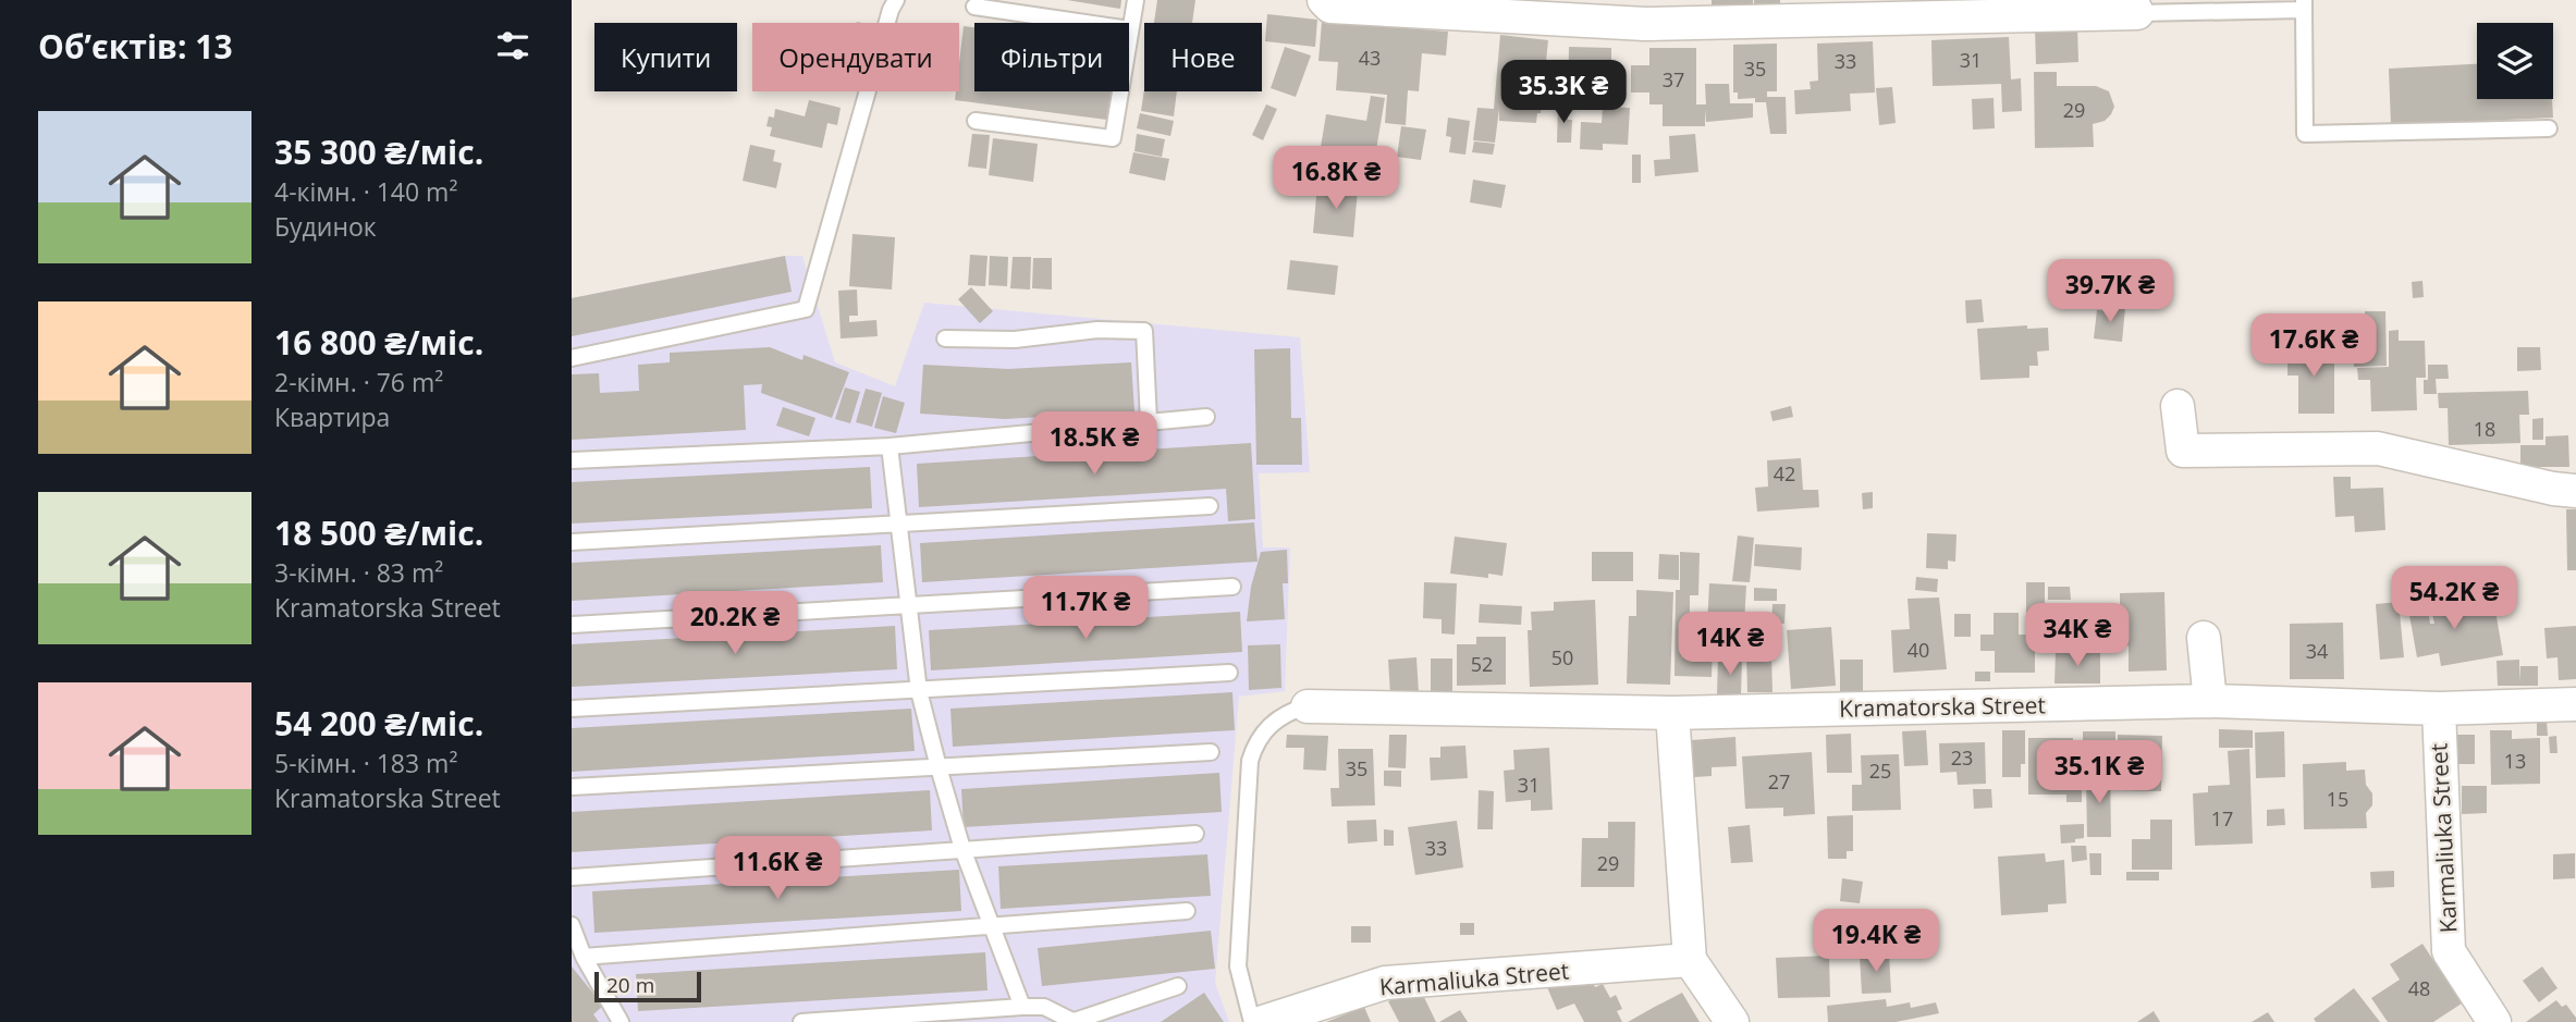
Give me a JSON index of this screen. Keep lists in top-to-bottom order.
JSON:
{
  "streets": {
    "street": ["Kramatorska Street", "Karmaliuka Street"]
  },
  "crossings": [
    ["Kramatorska Street", "Karmaliuka Street"]
  ],
  "house_numbers": [
    "43",
    "31",
    "33",
    "35",
    "37",
    "29",
    "18",
    "42",
    "40",
    "34",
    "50",
    "52",
    "23",
    "13",
    "35",
    "25",
    "27",
    "31",
    "15",
    "17",
    "33",
    "29",
    "48"
  ],
  "scale_bar": "20 m",
  "page": {
    "heading": "Об’єктів: 13",
    "chip": [
      "Купити",
      "Орендувати",
      "Фільтри",
      "Нове"
    ],
    "price": [
      "35.3K ₴",
      "16.8K ₴",
      "39.7K ₴",
      "17.6K ₴",
      "18.5K ₴",
      "54.2K ₴",
      "11.7K ₴",
      "20.2K ₴",
      "34K ₴",
      "14K ₴",
      "35.1K ₴",
      "11.6K ₴",
      "19.4K ₴"
    ],
    "list": [
      {
        "name": "35 300 ₴/міс.",
        "note": "4-кімн. · 140 m² · Будинок"
      },
      {
        "name": "16 800 ₴/міс.",
        "note": "2-кімн. · 76 m² · Квартира"
      },
      {
        "name": "18 500 ₴/міс.",
        "note": "3-кімн. · 83 m² · Kramatorska Street"
      },
      {
        "name": "54 200 ₴/міс.",
        "note": "5-кімн. · 183 m² · Kramatorska Street"
      }
    ],
    "scale": "20 m"
  }
}
